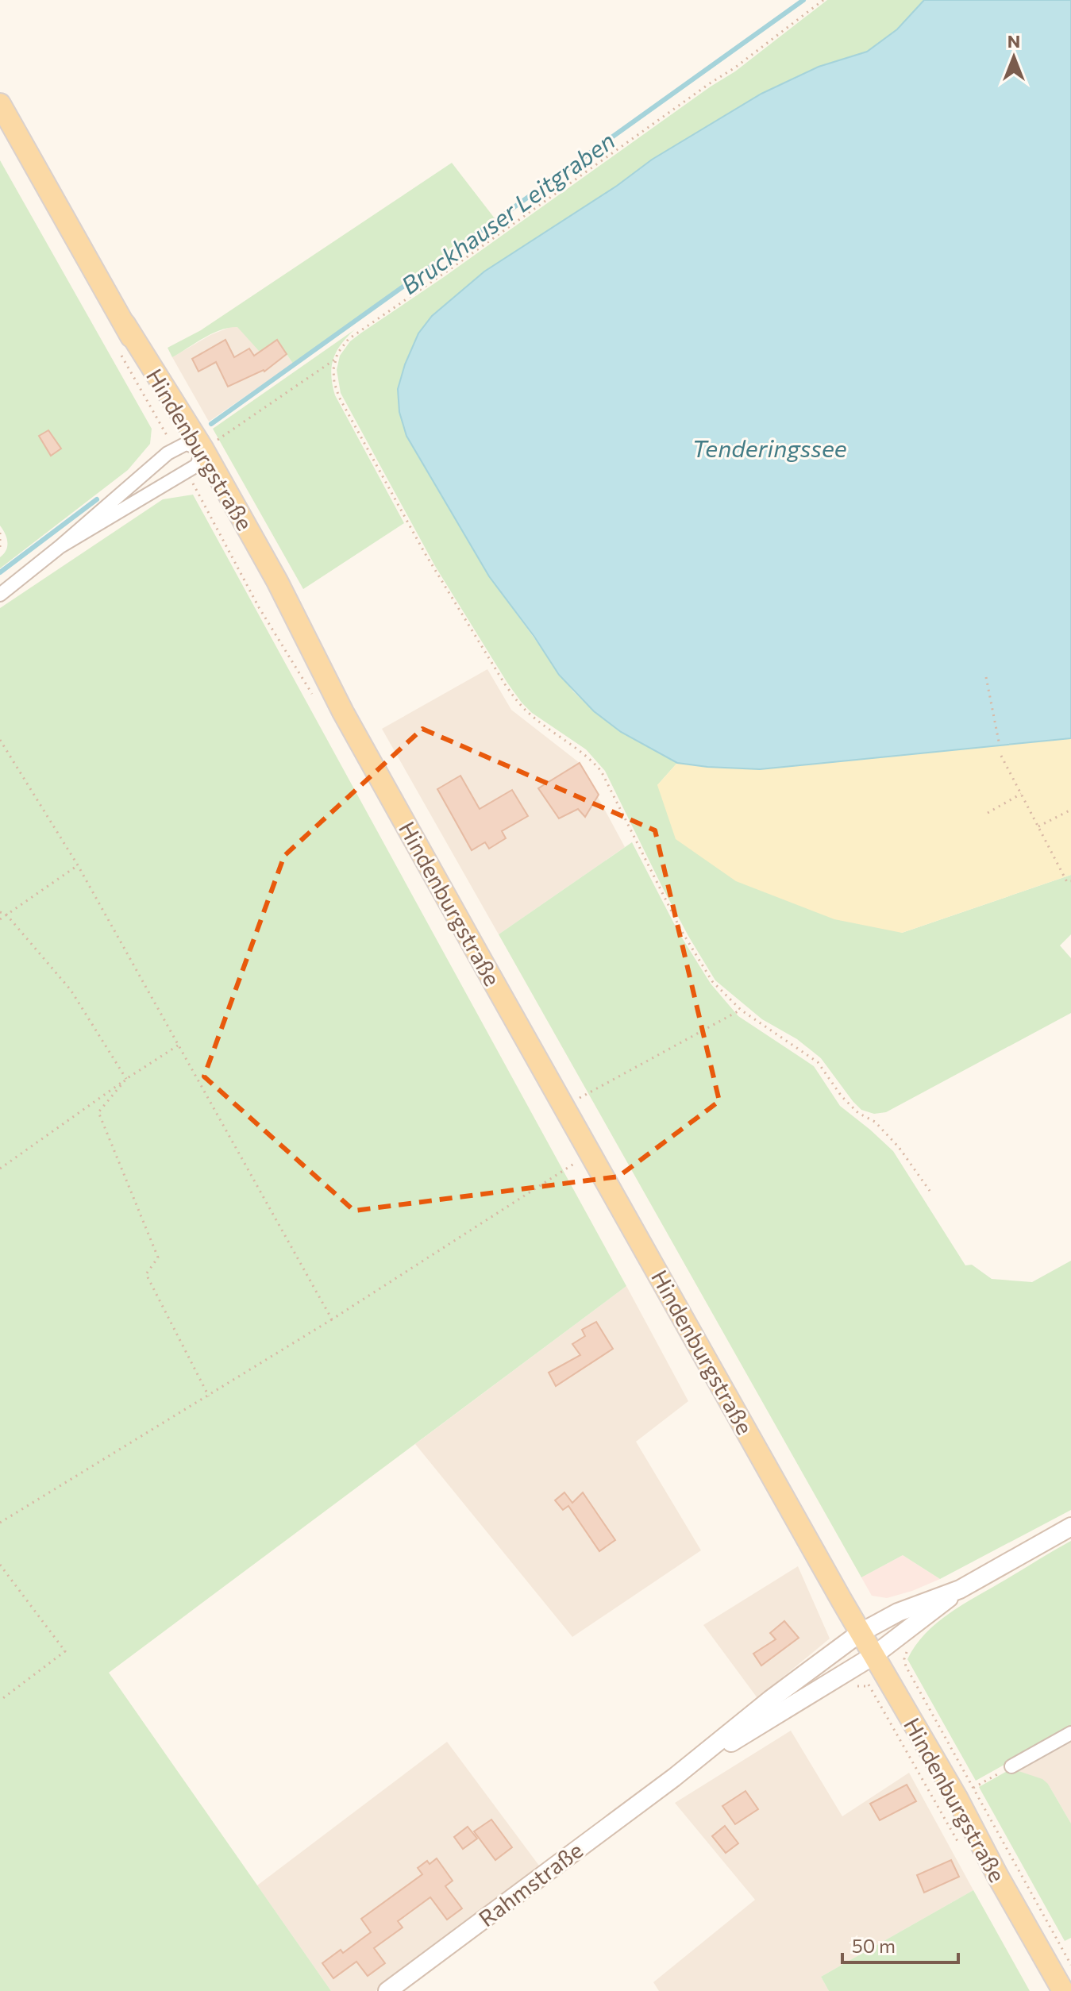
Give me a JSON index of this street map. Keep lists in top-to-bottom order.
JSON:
{
  "streets": {
    "main road": ["Hindenburgstraße", "Rahmstraße"]
  },
  "crossings": [
    ["Hindenburgstraße", "Rahmstraße"]
  ],
  "water": ["Bruckhauser Leitgraben", "Tenderingssee"],
  "scale_bar": "50 m",
  "north": "top"
}
